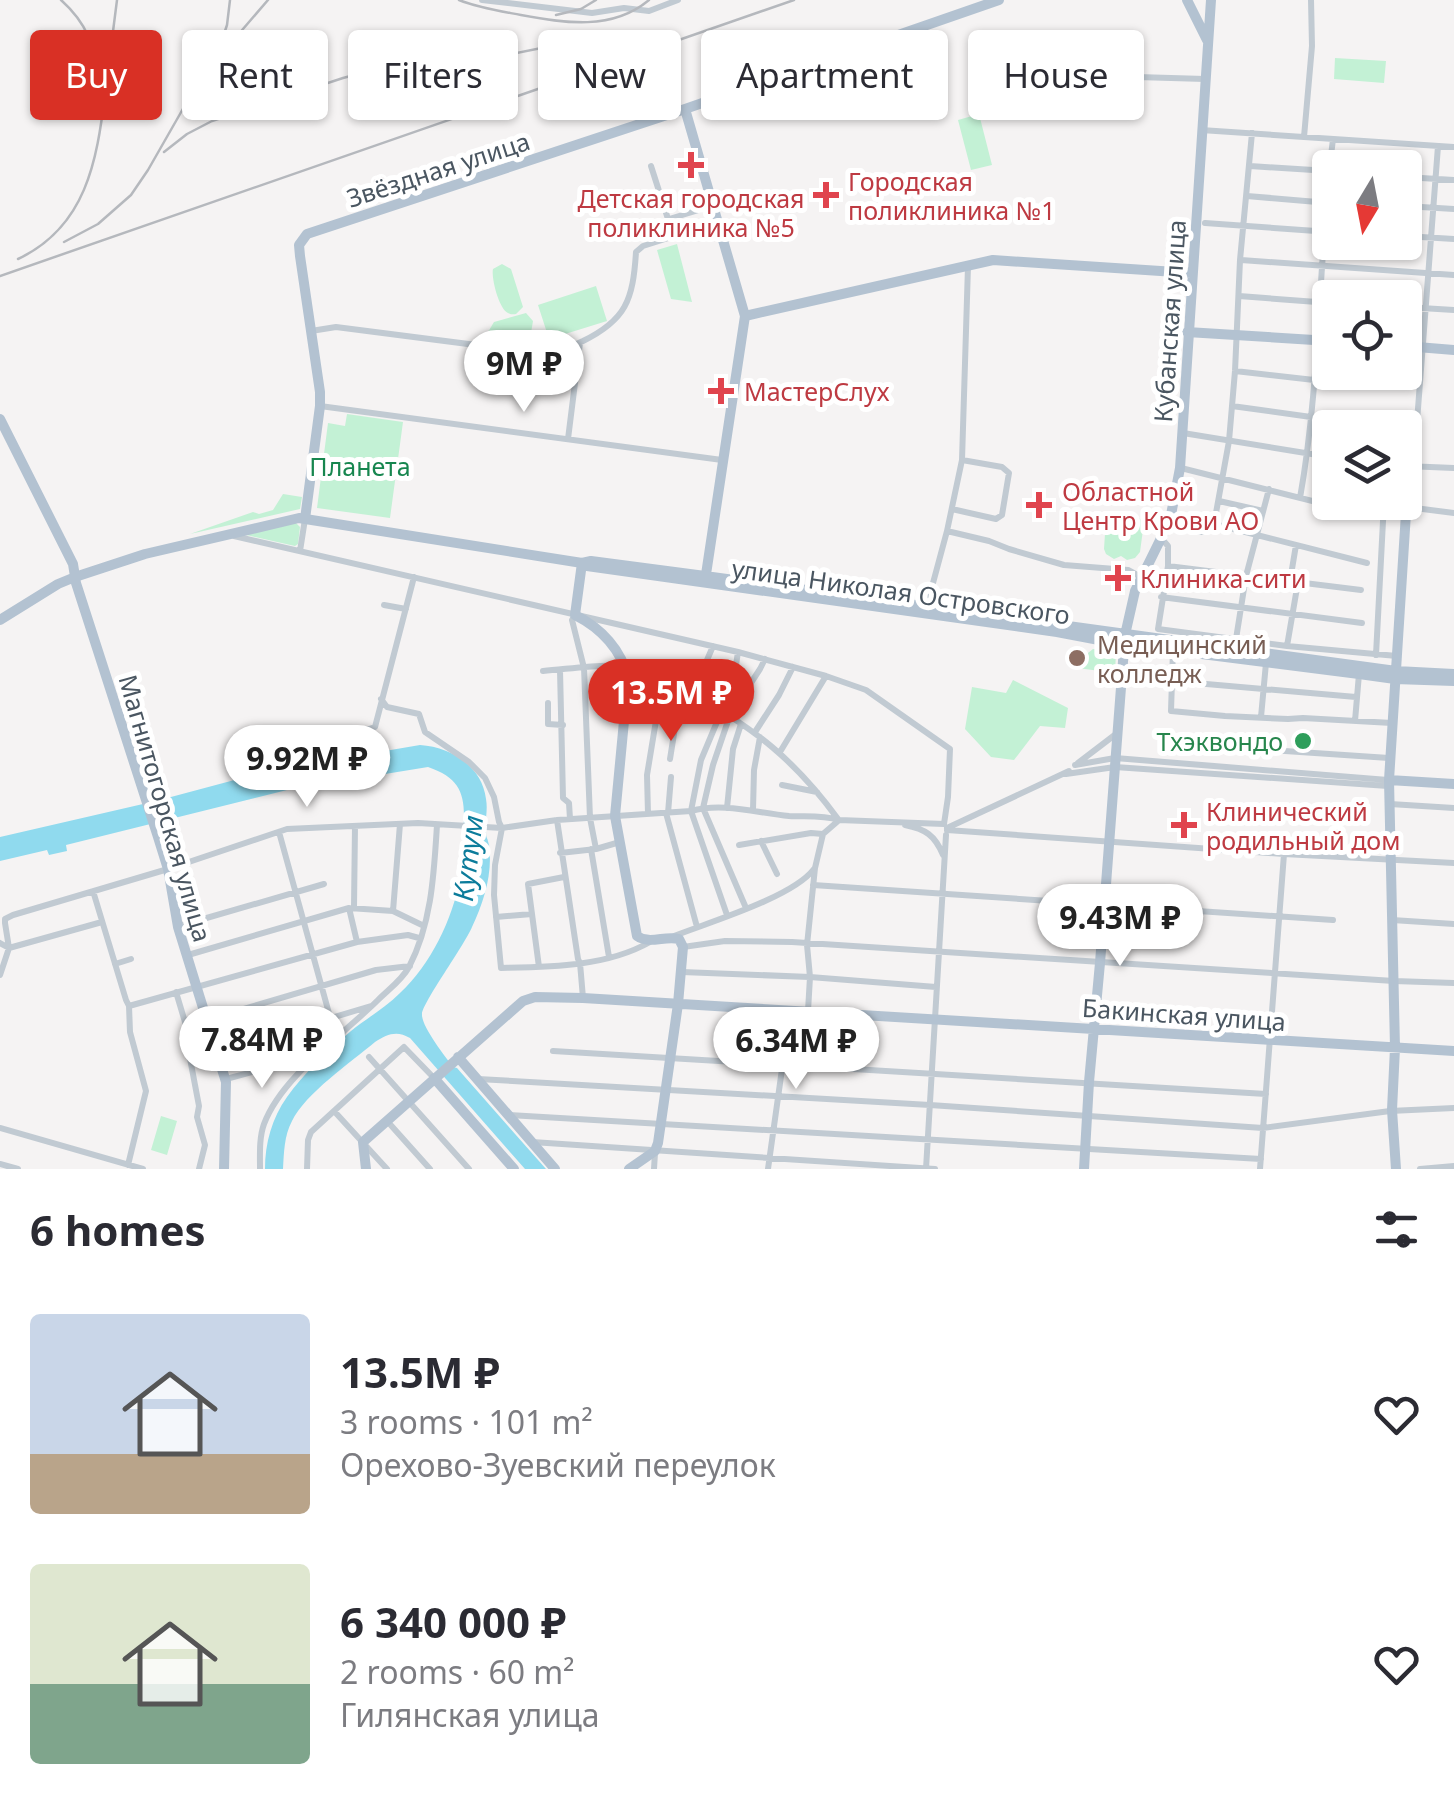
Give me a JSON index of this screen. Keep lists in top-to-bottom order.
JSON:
{
  "streets": {
    "main road": [
      "Звёздная улица",
      "Кубанская улица",
      "улица Николая Островского",
      "Магнитогорская улица",
      "Бакинская улица"
    ]
  },
  "crossings": [
    ["Звёздная улица", "улица Николая Островского"],
    ["Кубанская улица", "улица Николая Островского"],
    ["Кубанская улица", "Бакинская улица"],
    ["улица Николая Островского", "Магнитогорская улица"]
  ],
  "water": ["Кутум"],
  "parks": ["Планета"],
  "places": {
    "health": [
      "Детская городская поликлиника №5",
      "Городская поликлиника №1",
      "МастерСлух",
      "Областной Центр Крови АО",
      "Клиника-сити",
      "Клинический родильный дом"
    ],
    "other": ["Медицинский колледж", "Тхэквондо"]
  },
  "north": "bottom",
  "page": {
    "chip": [
      "Buy",
      "Rent",
      "Filters",
      "New",
      "Apartment",
      "House"
    ],
    "price": [
      "9M ₽",
      "13.5M ₽",
      "9.92M ₽",
      "9.43M ₽",
      "7.84M ₽",
      "6.34M ₽"
    ],
    "heading": "6 homes",
    "list": [
      {
        "name": "13.5M ₽",
        "note": "3 rooms · 101 m² · Орехово-Зуевский переулок"
      },
      {
        "name": "6 340 000 ₽",
        "note": "2 rooms · 60 m² · Гилянская улица"
      }
    ]
  }
}
